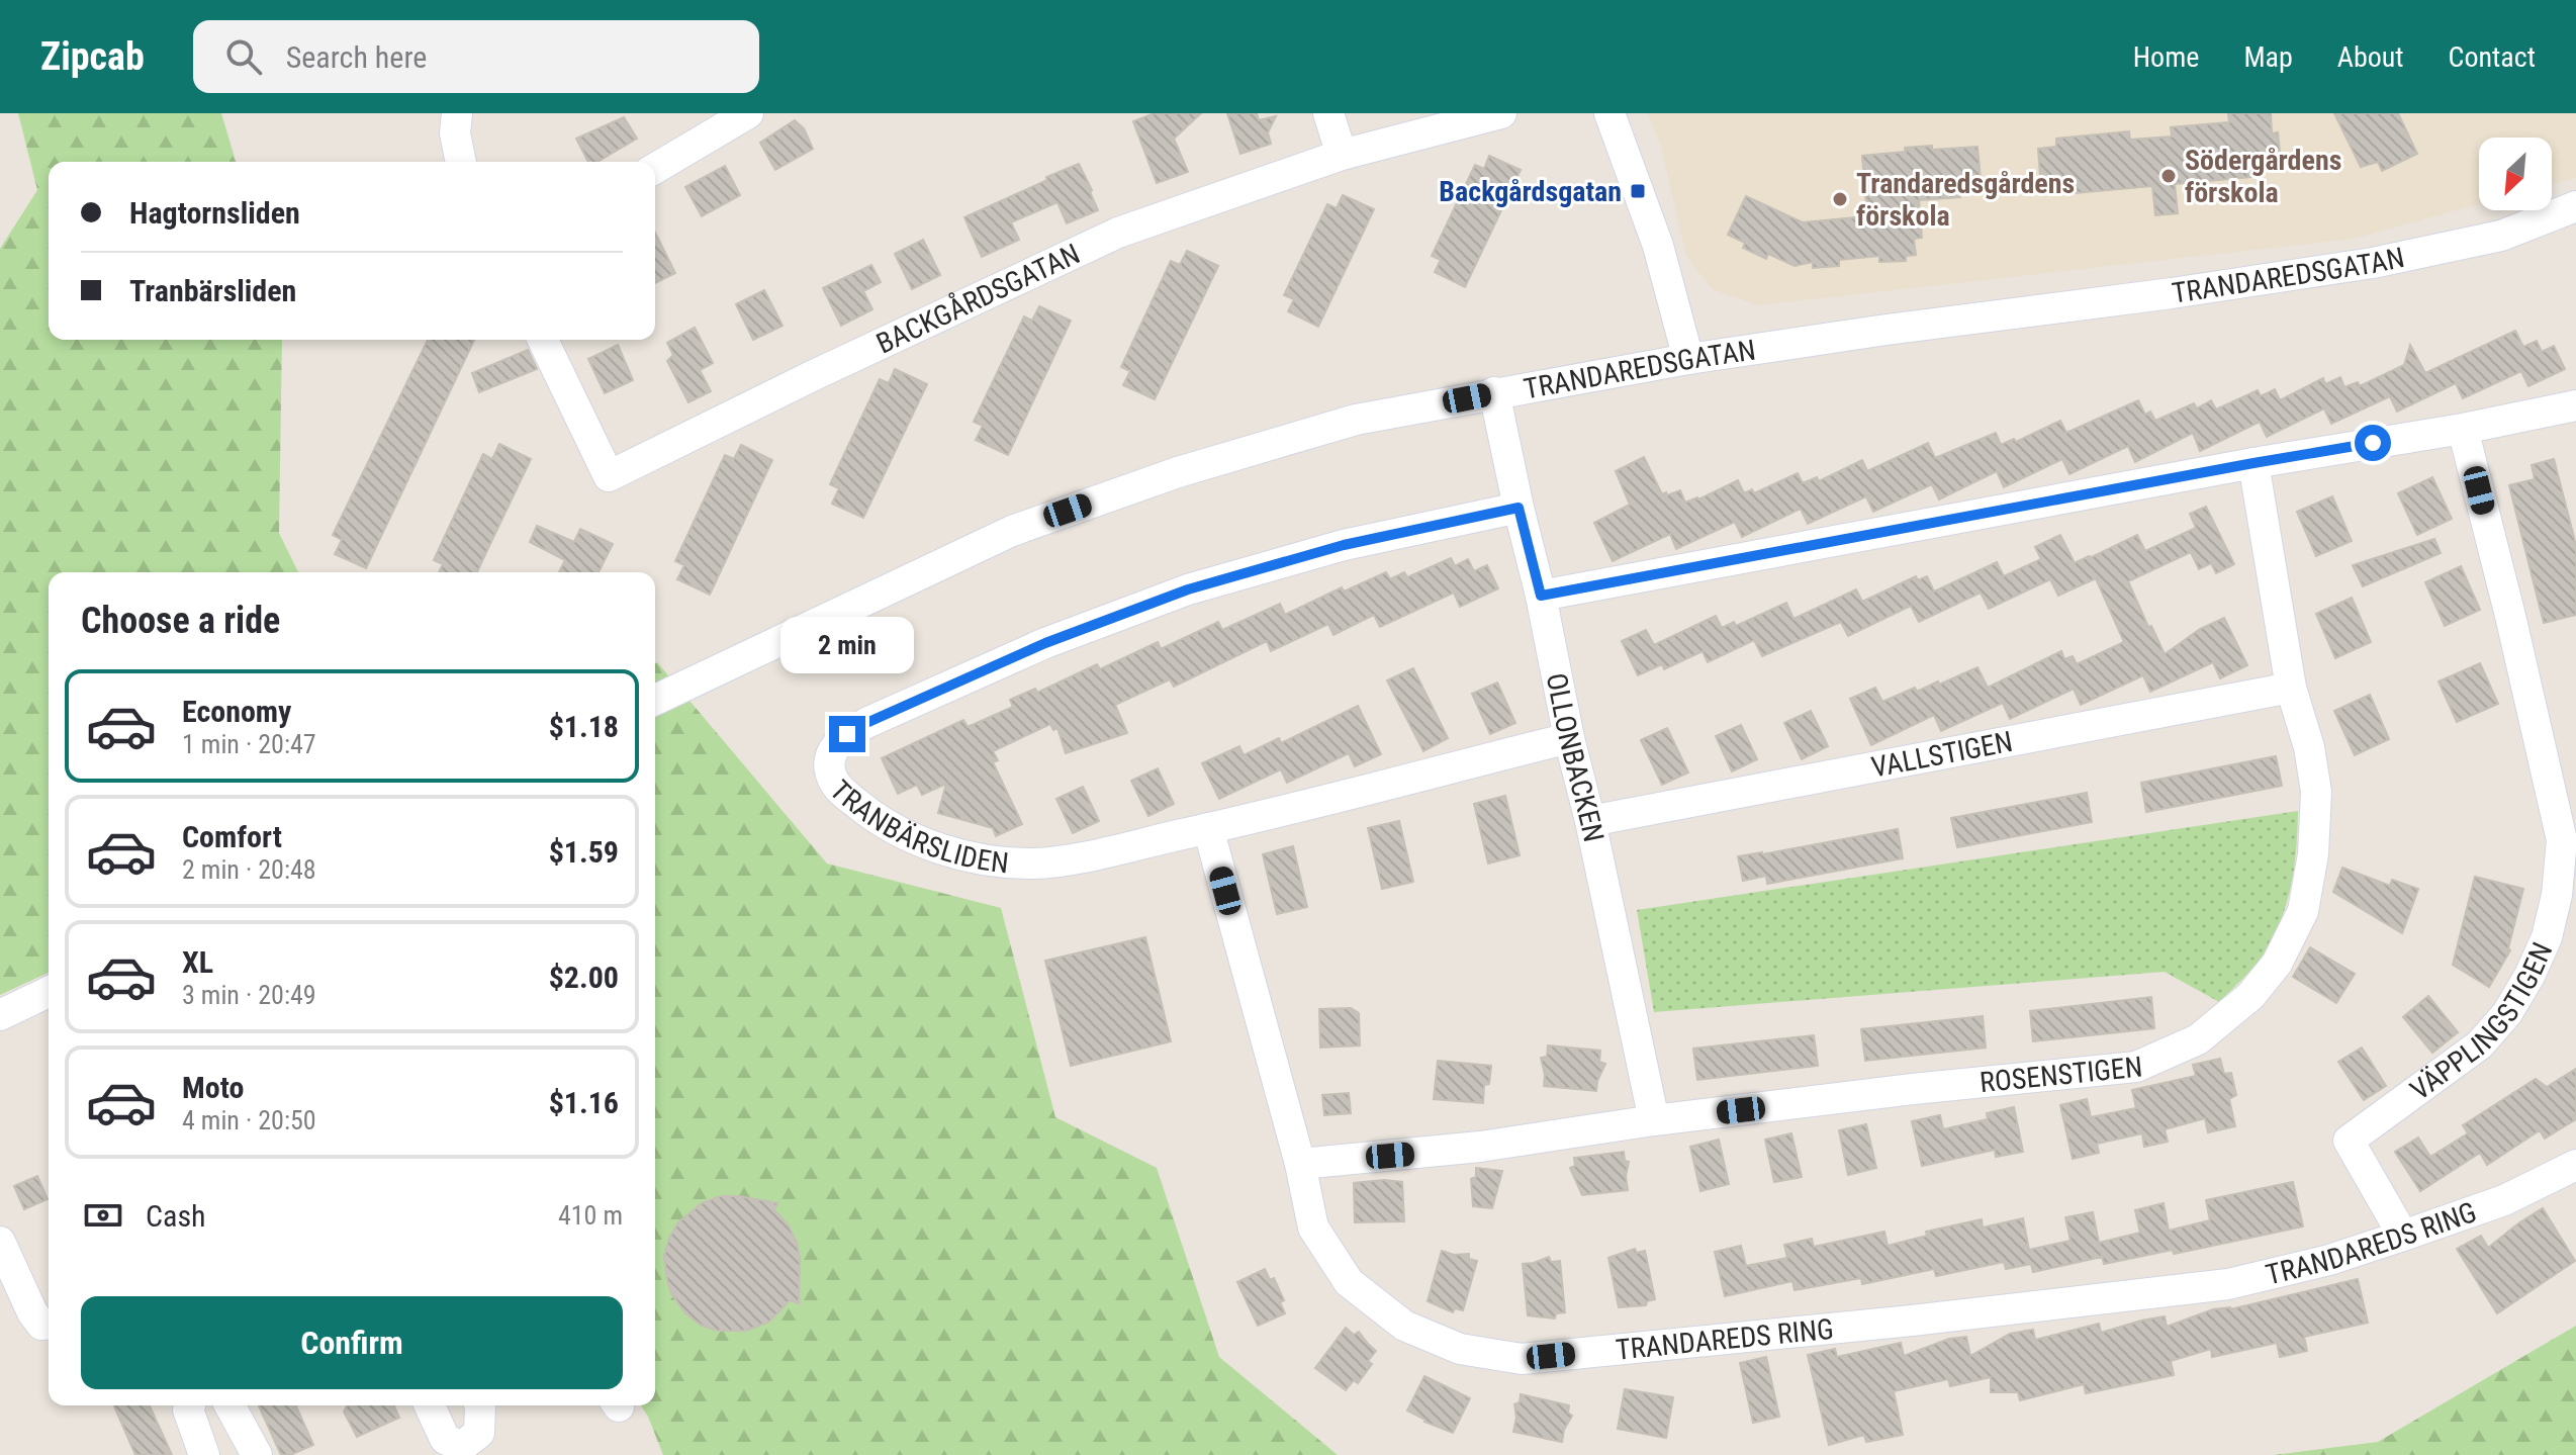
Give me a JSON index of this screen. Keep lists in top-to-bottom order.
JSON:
{
  "streets": {
    "street": [
      "TRANDAREDSGATAN",
      "BACKGÅRDSGATAN",
      "VALLSTIGEN",
      "OLLONBACKEN",
      "TRANBÄRSLIDEN",
      "VÄPPLINGSTIGEN",
      "ROSENSTIGEN",
      "TRANDAREDS RING"
    ]
  },
  "crossings": [
    ["TRANDAREDSGATAN", "OLLONBACKEN"],
    ["VALLSTIGEN", "OLLONBACKEN"],
    ["VALLSTIGEN", "ROSENSTIGEN"],
    ["OLLONBACKEN", "TRANBÄRSLIDEN"],
    ["OLLONBACKEN", "ROSENSTIGEN"],
    ["TRANBÄRSLIDEN", "TRANDAREDS RING"],
    ["VÄPPLINGSTIGEN", "TRANDAREDS RING"],
    ["ROSENSTIGEN", "TRANDAREDS RING"]
  ],
  "places": {
    "other": ["Södergårdens förskola", "Trandaredsgårdens förskola"],
    "transit": ["Backgårdsgatan"]
  },
  "north": "bottom left",
  "page": {
    "header": "Zipcab",
    "search": "Search here",
    "nav": [
      "Home",
      "Map",
      "About",
      "Contact"
    ],
    "banner": ["Hagtornsliden", "Tranbärsliden"],
    "heading": "Choose a ride",
    "bubble": "2 min",
    "list": [
      {
        "name": "Economy",
        "note": "1 min · 20:47",
        "value": "$1.18"
      },
      {
        "name": "Comfort",
        "note": "2 min · 20:48",
        "value": "$1.59"
      },
      {
        "name": "XL",
        "note": "3 min · 20:49",
        "value": "$2.00"
      },
      {
        "name": "Moto",
        "note": "4 min · 20:50",
        "value": "$1.16"
      }
    ],
    "pay": ["Cash", "410 m"],
    "buttons": "Confirm"
  }
}
